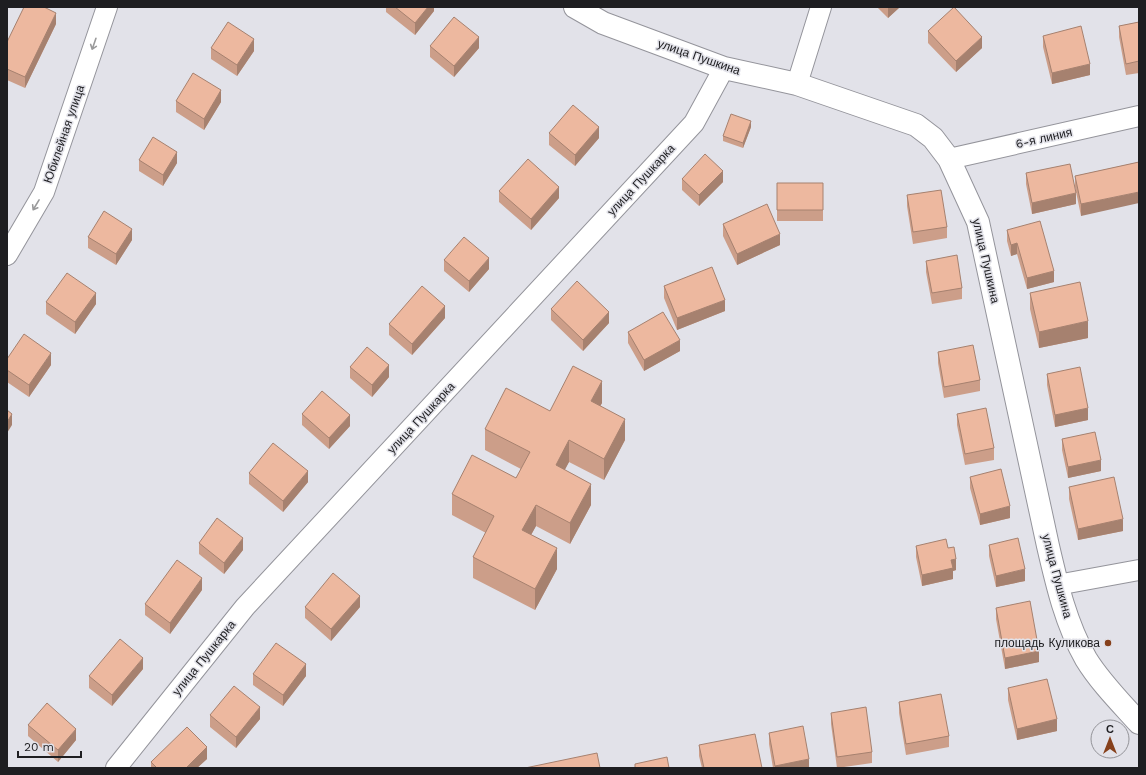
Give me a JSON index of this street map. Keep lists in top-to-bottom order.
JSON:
{
  "streets": {
    "street": [
      "улица Пушкина",
      "Юбилейная улица",
      "6-я линия",
      "улица Пушкарка"
    ]
  },
  "crossings": [
    ["улица Пушкина", "6-я линия"],
    ["улица Пушкина", "улица Пушкарка"]
  ],
  "one_way": ["Юбилейная улица"],
  "places": ["площадь Куликова"],
  "scale_bar": "20 m",
  "north": "top"
}
